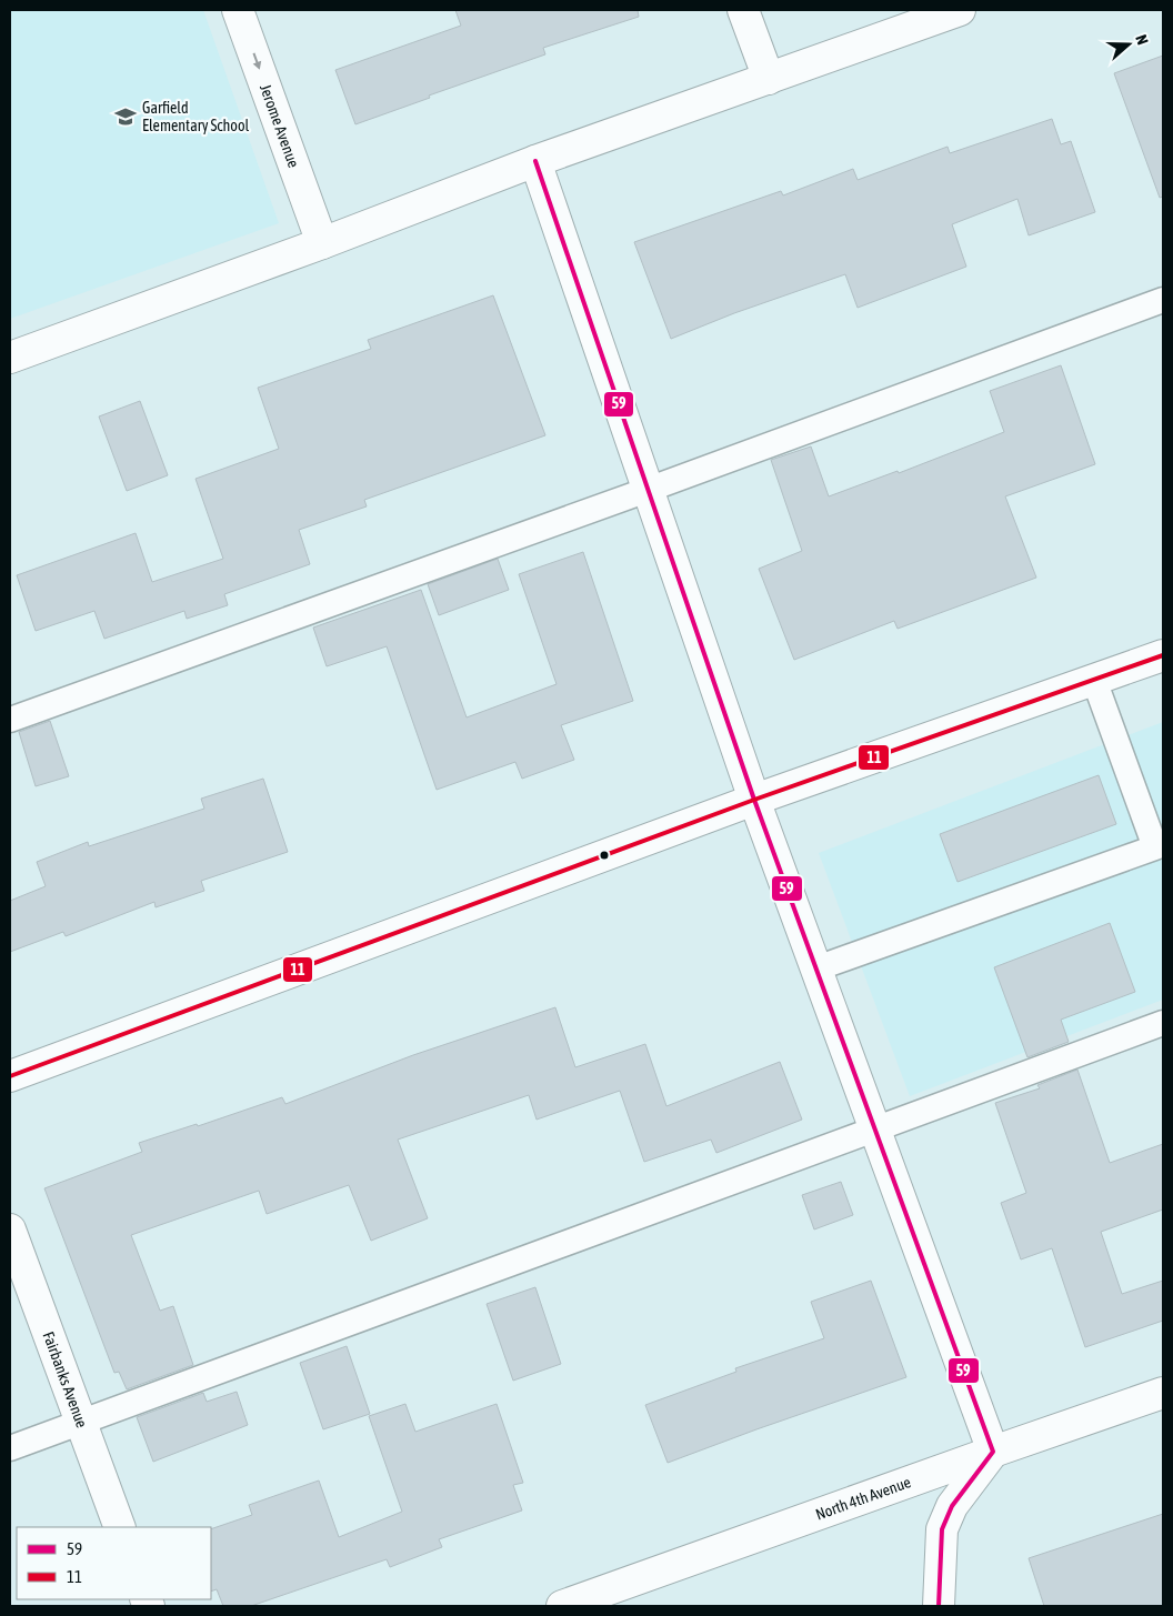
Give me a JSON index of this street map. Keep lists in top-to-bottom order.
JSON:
{
  "streets": {
    "street": ["Jerome Avenue", "Fairbanks Avenue", "North 4th Avenue"]
  },
  "one_way": ["Jerome Avenue"],
  "places": {
    "school or university": ["Garfield Elementary School"]
  },
  "lines": ["transit line 59", "transit line 11"],
  "legend": ["59", "11"],
  "north": "right"
}
